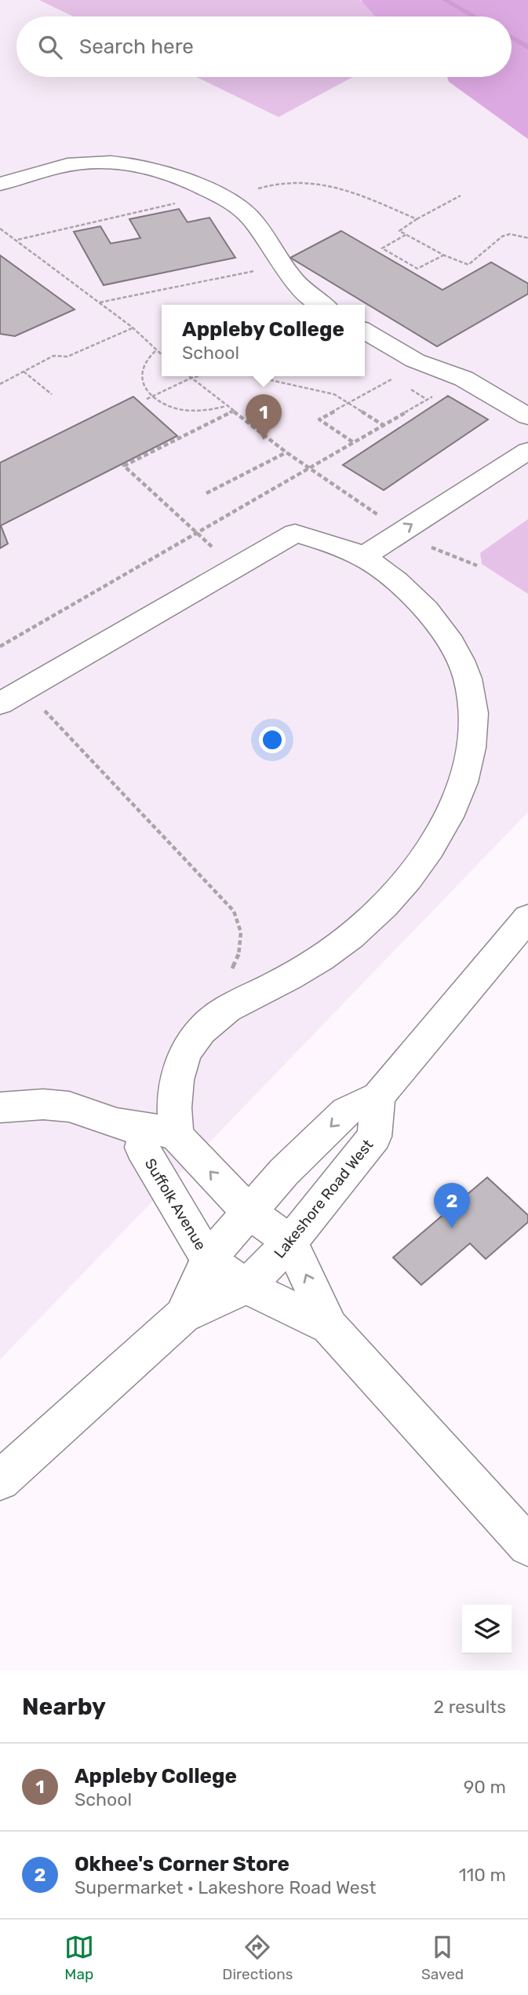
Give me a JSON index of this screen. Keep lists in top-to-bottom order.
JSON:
{
  "streets": {
    "main road": ["Lakeshore Road West", "Suffolk Avenue"]
  },
  "crossings": [
    ["Lakeshore Road West", "Suffolk Avenue"]
  ],
  "page": {
    "search": "Search here",
    "popup": ["Appleby College", "School"],
    "pins": ["1", "2"],
    "heading": ["Nearby", "2 results"],
    "list": [
      {
        "mark": "1",
        "name": "Appleby College",
        "note": "School",
        "value": "90 m"
      },
      {
        "mark": "2",
        "name": "Okhee's Corner Store",
        "note": "Supermarket · Lakeshore Road West",
        "value": "110 m"
      }
    ],
    "nav": ["Map", "Directions", "Saved"]
  }
}
